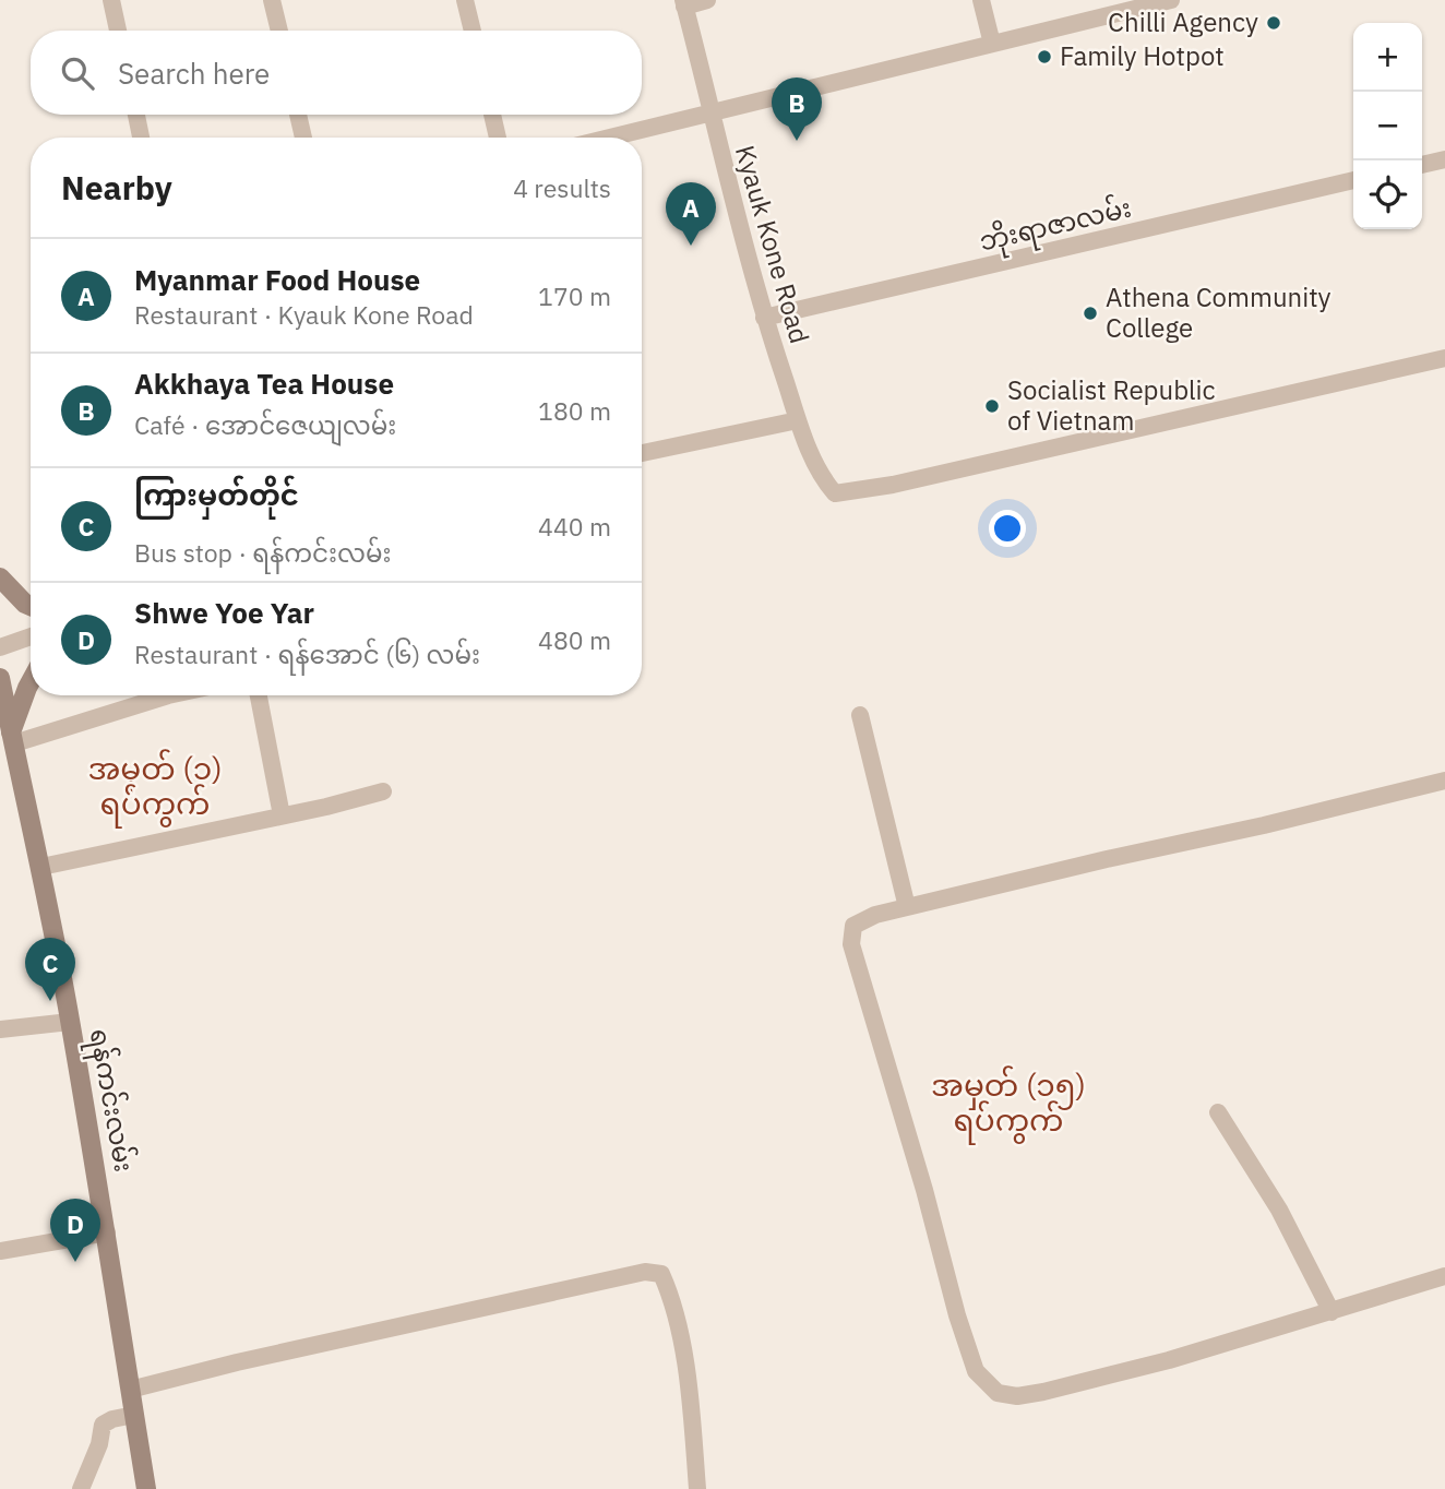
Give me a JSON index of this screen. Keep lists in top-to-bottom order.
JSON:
{
  "streets": {
    "main road": ["ရန်ကင်းလမ်း"],
    "street": ["ဘိုးရာဇာလမ်း", "Kyauk Kone Road"]
  },
  "crossings": [
    ["ဘိုးရာဇာလမ်း", "Kyauk Kone Road"]
  ],
  "districts": ["အမှတ် (၁) ရပ်ကွက်", "အမှတ် (၁၅) ရပ်ကွက်"],
  "places": [
    "Chilli Agency",
    "Family Hotpot",
    "Athena Community College",
    "Socialist Republic of Vietnam"
  ],
  "page": {
    "map_buttons": ["+", "−"],
    "search": "Search here",
    "pins": [
      "B",
      "A",
      "C",
      "D"
    ],
    "heading": ["Nearby", "4 results"],
    "list": [
      {
        "mark": "A",
        "name": "Myanmar Food House",
        "note": "Restaurant · Kyauk Kone Road",
        "value": "170 m"
      },
      {
        "mark": "B",
        "name": "Akkhaya Tea House",
        "note": "Café · အောင်ဇေယျလမ်း",
        "value": "180 m"
      },
      {
        "mark": "C",
        "name": "ကြားမှတ်တိုင်",
        "note": "Bus stop · ရန်ကင်းလမ်း",
        "value": "440 m"
      },
      {
        "mark": "D",
        "name": "Shwe Yoe Yar",
        "note": "Restaurant · ရန်အောင် (၆) လမ်း",
        "value": "480 m"
      }
    ]
  }
}
